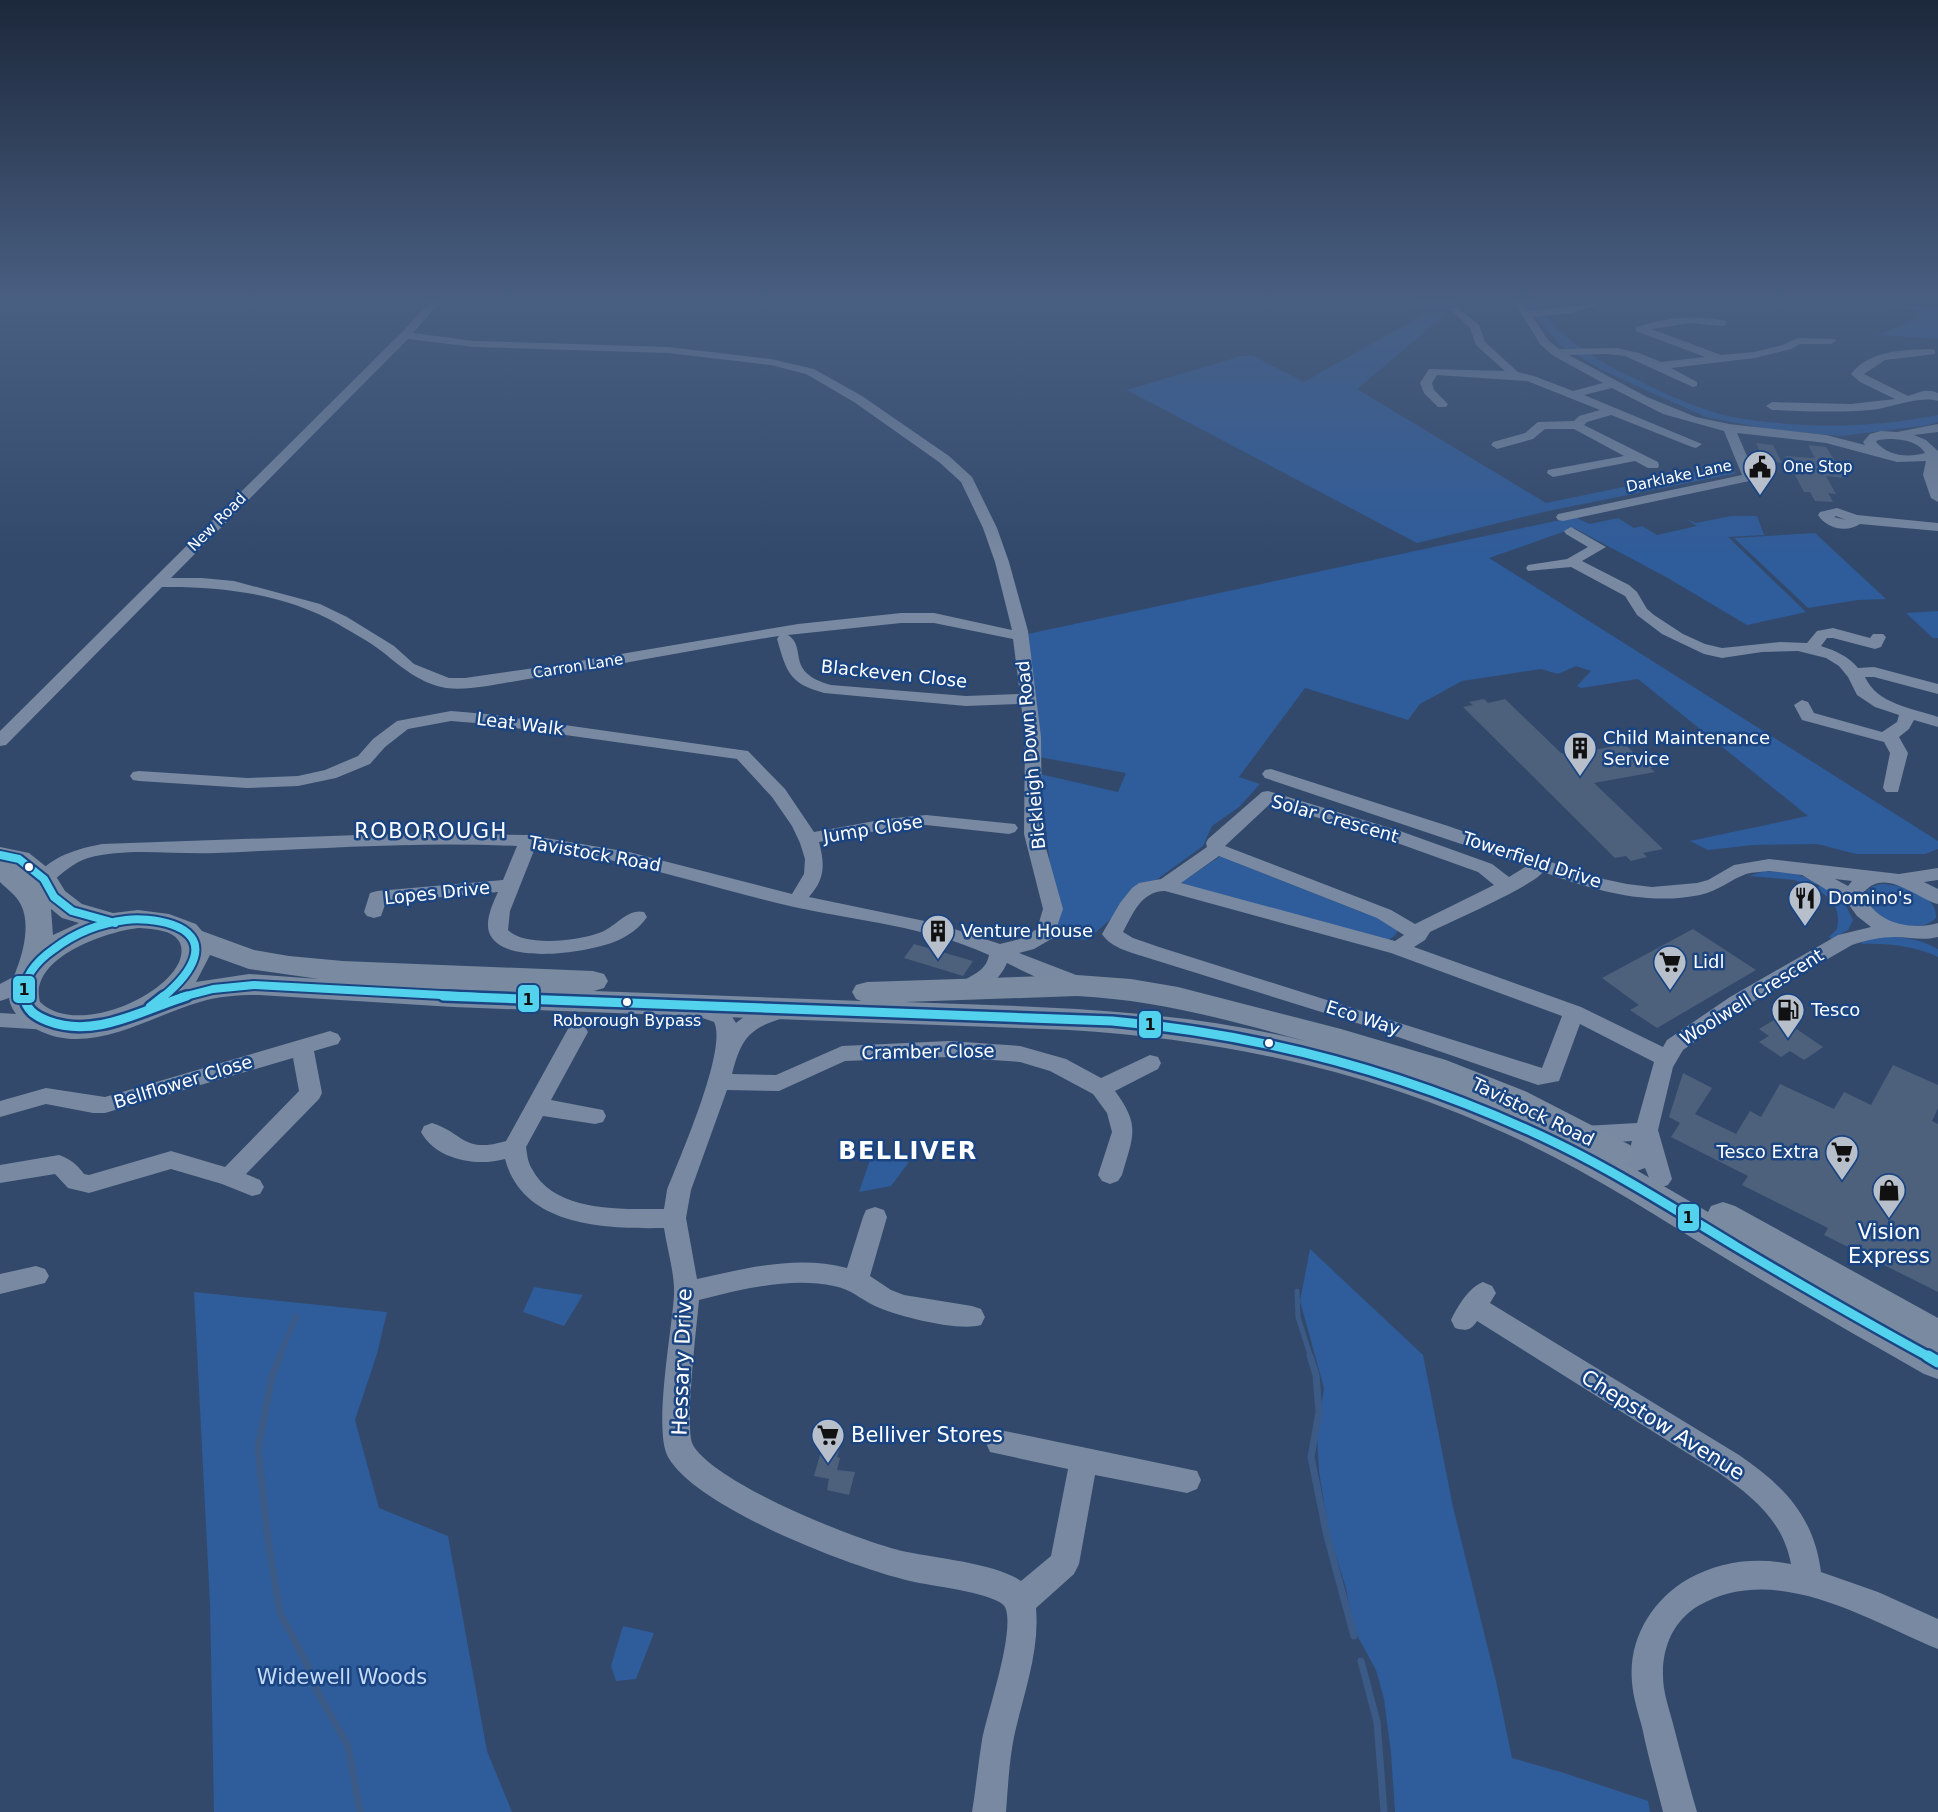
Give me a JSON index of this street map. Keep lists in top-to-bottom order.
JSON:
{
  "streets": {
    "highway": ["Tavistock Road"],
    "street": [
      "Darklake Lane",
      "New Road",
      "Carron Lane",
      "Blackeven Close",
      "Leat Walk",
      "Bickleigh Down Road",
      "Solar Crescent",
      "Jump Close",
      "Towerfield Drive",
      "Lopes Drive",
      "Woolwell Crescent",
      "Eco Way",
      "Cramber Close",
      "Bellflower Close",
      "Hessary Drive",
      "Chepstow Avenue"
    ]
  },
  "crossings": [
    ["New Road", "Carron Lane"],
    ["Carron Lane", "Bickleigh Down Road"],
    ["Blackeven Close", "Bickleigh Down Road"],
    ["Leat Walk", "Jump Close"],
    ["Leat Walk", "Tavistock Road"],
    ["Bickleigh Down Road", "Tavistock Road"],
    ["Tavistock Road", "Woolwell Crescent"],
    ["Tavistock Road", "Hessary Drive"],
    ["Towerfield Drive", "Woolwell Crescent"],
    ["Cramber Close", "Hessary Drive"]
  ],
  "districts": ["ROBOROUGH", "BELLIVER"],
  "parks": ["Widewell Woods"],
  "places": {
    "public building": ["One Stop"],
    "building": ["Child Maintenance Service", "Venture House"],
    "restaurant": ["Domino's"],
    "supermarket": ["Lidl", "Tesco Extra", "Belliver Stores"],
    "other": ["Roborough Bypass"],
    "fuel station": ["Tesco"],
    "shop": ["Vision Express"]
  },
  "lines": ["transit line 1"]
}
